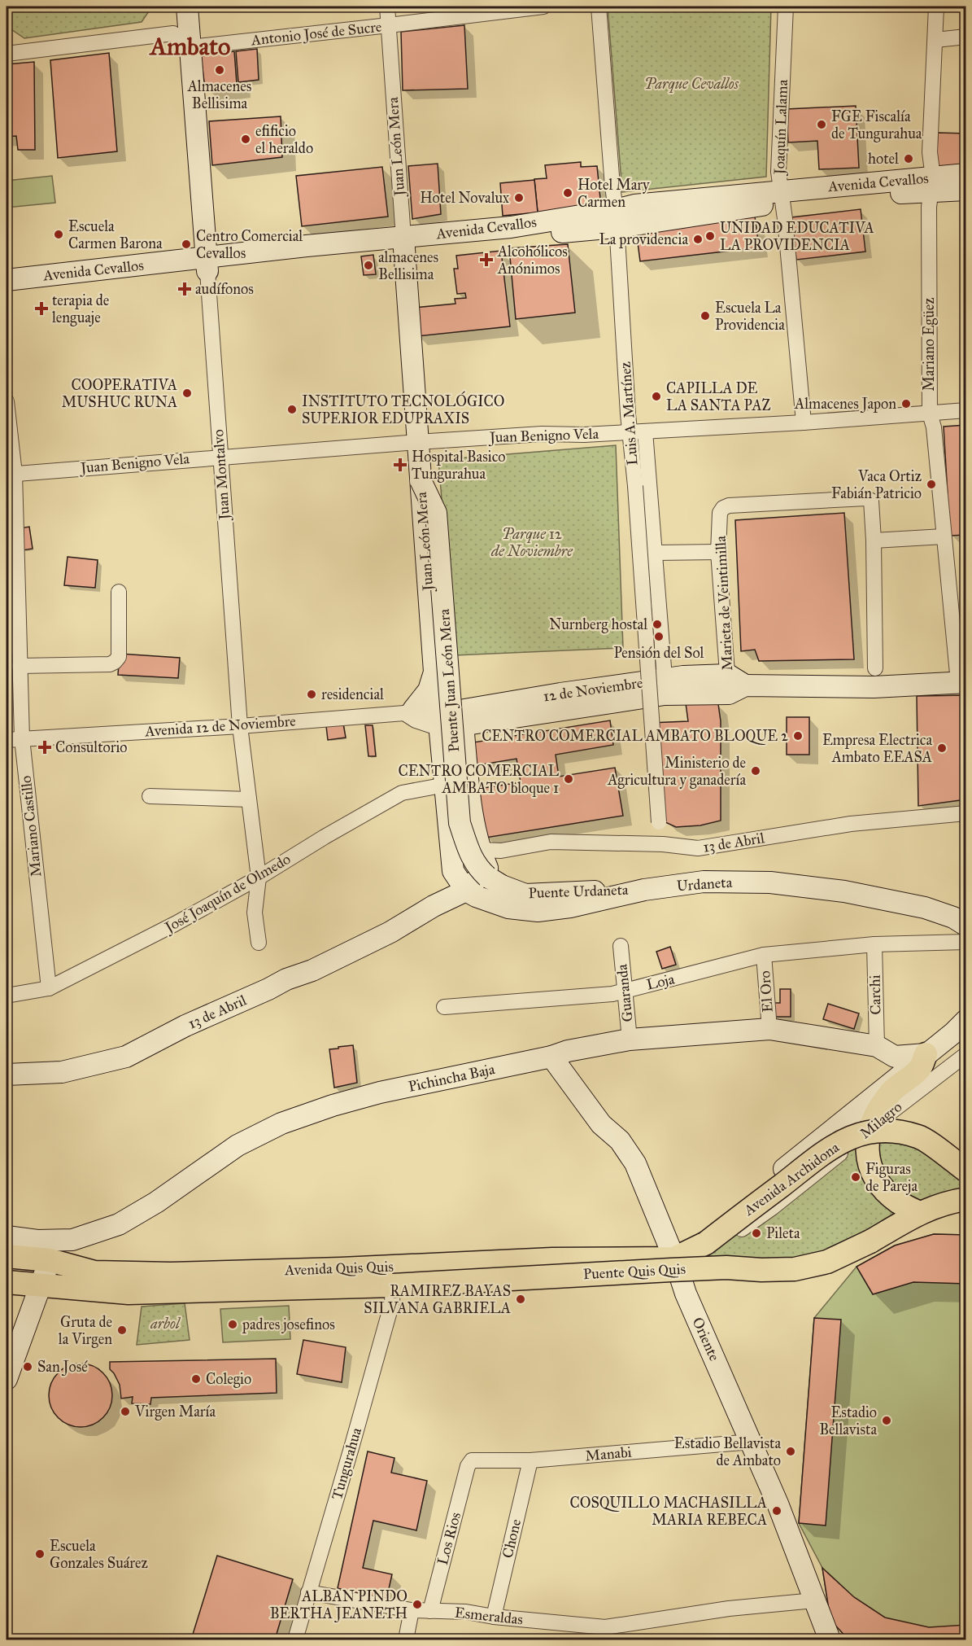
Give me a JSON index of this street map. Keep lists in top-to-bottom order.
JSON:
{
  "streets": {
    "main road": ["Avenida Archidona", "Avenida Quis Quis", "Puente Quis Quis"],
    "street": [
      "Antonio José de Sucre",
      "Joaquín Lalama",
      "Juan León Mera",
      "Avenida Cevallos",
      "Mariano Egüez",
      "Luis A. Martínez",
      "Juan Benigno Vela",
      "Juan Montalvo",
      "Marieta de Veintimilla",
      "Puente Juan León Mera",
      "12 de Noviembre",
      "Avenida 12 de Noviembre",
      "Mariano Castillo",
      "13 de Abril",
      "Urdaneta",
      "Puente Urdaneta",
      "José Joaquín de Olmedo",
      "Loja",
      "El Oro",
      "Guaranda",
      "Carchi",
      "Pichincha Baja",
      "Milagro",
      "Oriente",
      "Manabi",
      "Tungurahua",
      "Los Rios",
      "Chone",
      "Esmeraldas"
    ]
  },
  "crossings": [
    ["Antonio José de Sucre", "Juan León Mera"],
    ["Antonio José de Sucre", "Juan Montalvo"],
    ["Joaquín Lalama", "Avenida Cevallos"],
    ["Joaquín Lalama", "Juan Benigno Vela"],
    ["Juan León Mera", "Avenida Cevallos"],
    ["Juan León Mera", "Juan Benigno Vela"],
    ["Juan León Mera", "Puente Juan León Mera"],
    ["Juan León Mera", "12 de Noviembre"],
    ["Juan León Mera", "13 de Abril"],
    ["Juan León Mera", "José Joaquín de Olmedo"],
    ["Avenida Cevallos", "Mariano Egüez"],
    ["Avenida Cevallos", "Luis A. Martínez"],
    ["Avenida Cevallos", "Juan Montalvo"],
    ["Mariano Egüez", "Juan Benigno Vela"],
    ["Mariano Egüez", "12 de Noviembre"],
    ["Luis A. Martínez", "Juan Benigno Vela"],
    ["Luis A. Martínez", "12 de Noviembre"],
    ["Luis A. Martínez", "13 de Abril"],
    ["Juan Benigno Vela", "Juan Montalvo"],
    ["Juan Benigno Vela", "Mariano Castillo"],
    ["Juan Montalvo", "Avenida 12 de Noviembre"],
    ["Juan Montalvo", "José Joaquín de Olmedo"],
    ["Marieta de Veintimilla", "12 de Noviembre"],
    ["Puente Juan León Mera", "13 de Abril"],
    ["Puente Juan León Mera", "Puente Urdaneta"],
    ["Avenida 12 de Noviembre", "Mariano Castillo"],
    ["Mariano Castillo", "José Joaquín de Olmedo"],
    ["13 de Abril", "Urdaneta"],
    ["13 de Abril", "Puente Urdaneta"],
    ["Urdaneta", "Puente Urdaneta"],
    ["Loja", "El Oro"],
    ["Loja", "Guaranda"],
    ["Loja", "Carchi"],
    ["El Oro", "Pichincha Baja"],
    ["Guaranda", "Pichincha Baja"],
    ["Carchi", "Pichincha Baja"],
    ["Pichincha Baja", "Oriente"],
    ["Milagro", "Avenida Archidona"],
    ["Milagro", "Avenida Quis Quis"],
    ["Milagro", "Oriente"],
    ["Avenida Archidona", "Avenida Quis Quis"],
    ["Avenida Archidona", "Oriente"],
    ["Avenida Quis Quis", "Puente Quis Quis"],
    ["Avenida Quis Quis", "Oriente"],
    ["Avenida Quis Quis", "Tungurahua"],
    ["Puente Quis Quis", "Tungurahua"],
    ["Oriente", "Manabi"],
    ["Oriente", "Esmeraldas"],
    ["Manabi", "Los Rios"],
    ["Manabi", "Chone"],
    ["Tungurahua", "Esmeraldas"],
    ["Los Rios", "Esmeraldas"],
    ["Chone", "Esmeraldas"]
  ],
  "districts": ["Ambato"],
  "parks": ["Parque Cevallos", "Parque 12 de Noviembre", "arbol"],
  "places": {
    "other": [
      "Almacenes Bellisima",
      "FGE Fiscalía de Tungurahua",
      "efificio el heraldo",
      "hotel",
      "Hotel Mary Carmen",
      "Hotel Novalux",
      "Escuela Carmen Barona",
      "UNIDAD EDUCATIVA LA PROVIDENCIA",
      "La providencia",
      "Centro Comercial Cevallos",
      "almacenes Bellisima",
      "Escuela La Providencia",
      "COOPERATIVA MUSHUC RUNA",
      "CAPILLA DE LA SANTA PAZ",
      "Almacenes Japon",
      "INSTITUTO TECNOLÓGICO SUPERIOR EDUPRAXIS",
      "Vaca Ortiz Fabián Patricio",
      "Nurnberg hostal",
      "Pensión del Sol",
      "residencial",
      "CENTRO COMERCIAL AMBATO BLOQUE 2",
      "Empresa Electrica Ambato EEASA",
      "Ministerio de Agricultura y ganadería",
      "CENTRO COMERCIAL AMBATO bloque 1",
      "Figuras de Pareja",
      "Pileta",
      "RAMIREZ BAYAS SILVANA GABRIELA",
      "padres josefinos",
      "Gruta de la Virgen",
      "San José",
      "Colegio",
      "Virgen María",
      "Estadio Bellavista",
      "Estadio Bellavista de Ambato",
      "COSQUILLO MACHASILLA MARIA REBECA",
      "Escuela Gonzales Suárez",
      "ALBAN PINDO BERTHA JEANETH"
    ],
    "health": [
      "Alcohólicos Anónimos",
      "audífonos",
      "terapia de lenguaje",
      "Hospital Basico Tungurahua",
      "Consultorio"
    ]
  }
}
